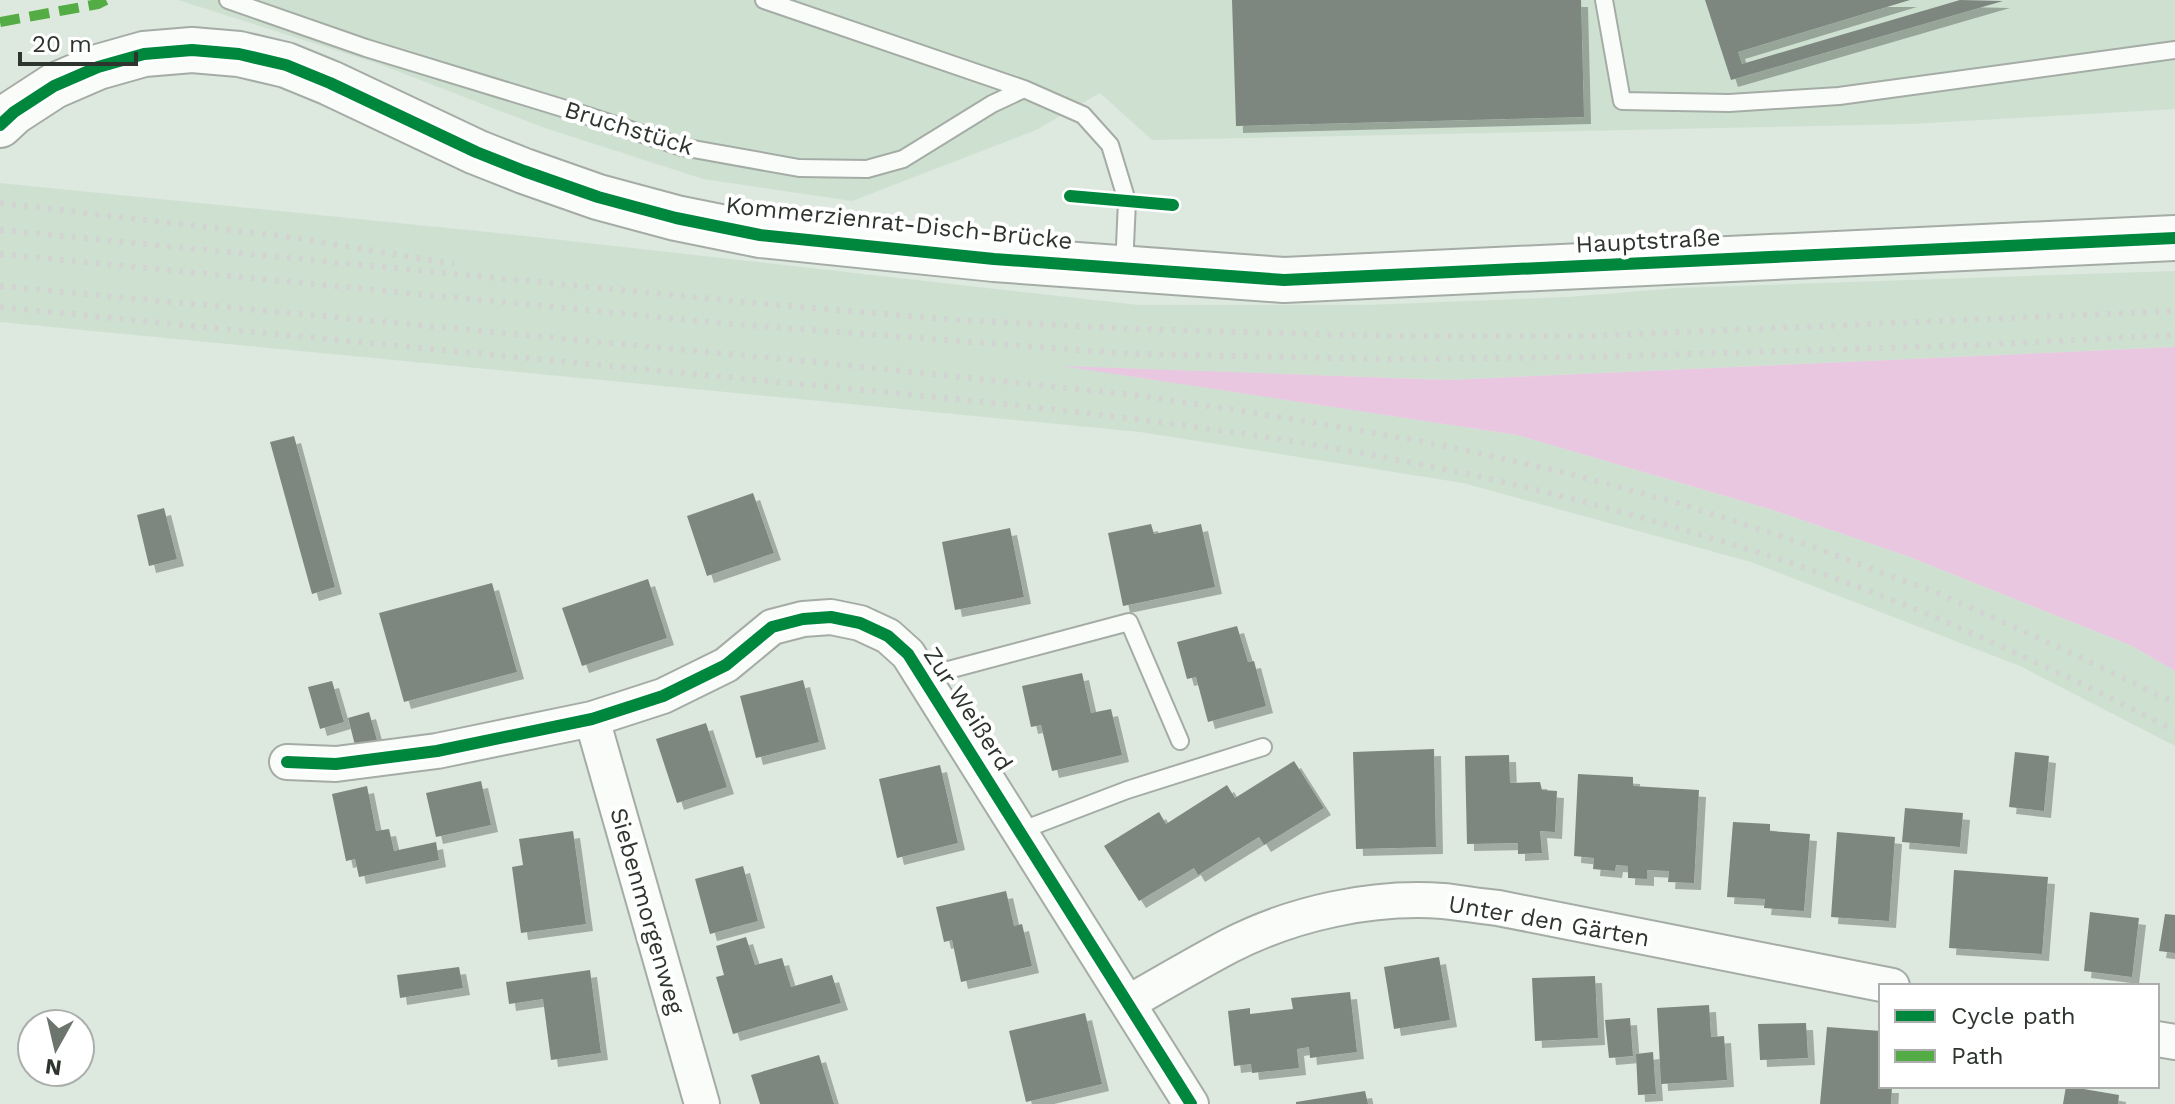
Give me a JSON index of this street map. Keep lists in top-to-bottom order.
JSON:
{
  "streets": {
    "street": [
      "Kommerzienrat-Disch-Brücke",
      "Hauptstraße",
      "Zur Weißerd",
      "Siebenmorgenweg",
      "Unter den Gärten"
    ],
    "lane": ["Bruchstück"]
  },
  "crossings": [
    ["Kommerzienrat-Disch-Brücke", "Hauptstraße"],
    ["Zur Weißerd", "Siebenmorgenweg"],
    ["Zur Weißerd", "Unter den Gärten"]
  ],
  "legend": ["Cycle path", "Path"],
  "scale_bar": "20 m",
  "north": "bottom"
}
